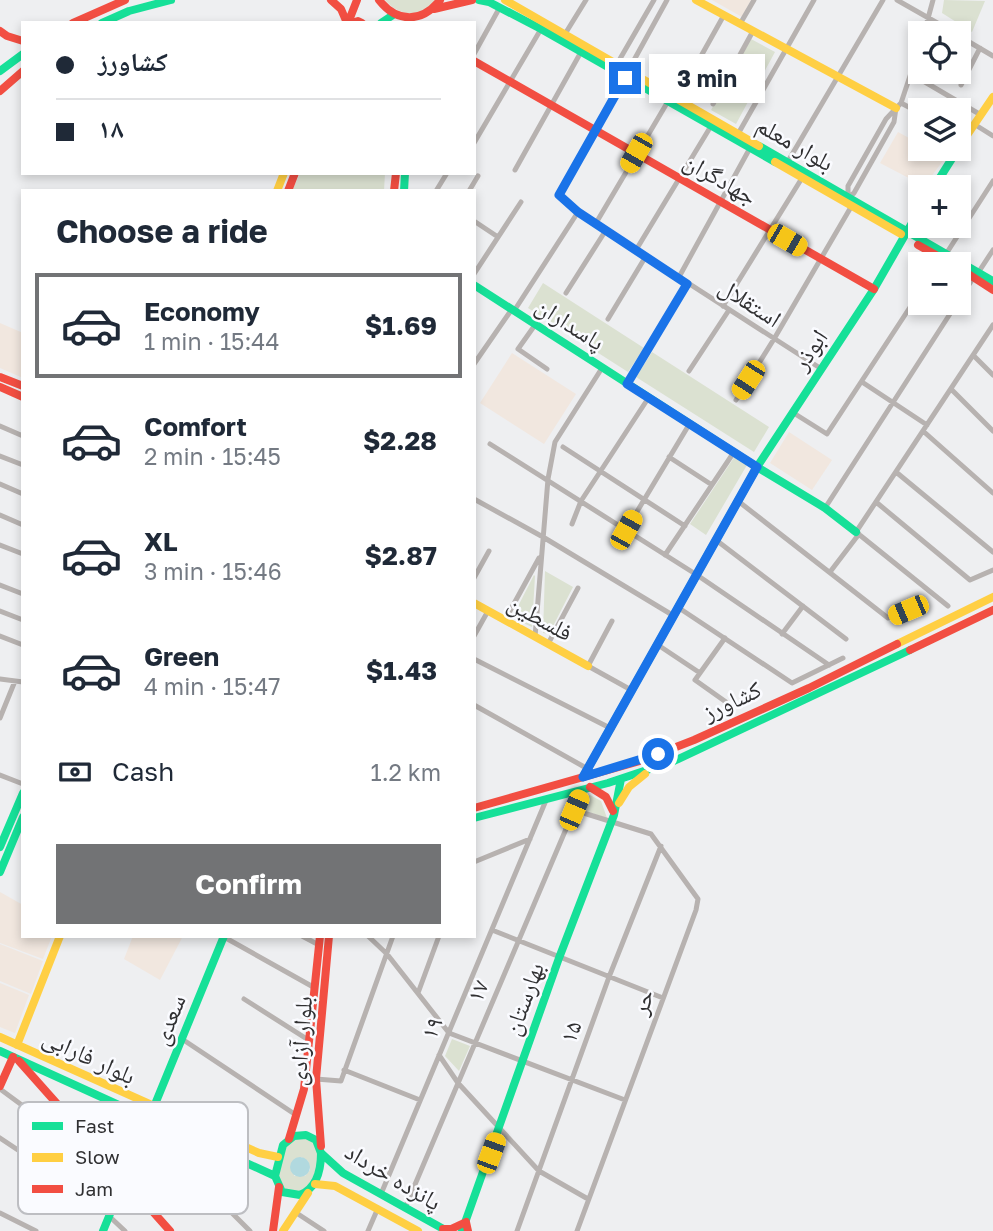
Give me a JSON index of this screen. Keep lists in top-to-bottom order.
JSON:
{
  "streets": {
    "main road": [
      "بلوار معلم",
      "جهادگران",
      "پاسداران",
      "ابوذر",
      "فلسطین",
      "کشاورز",
      "بهارستان",
      "سعدی",
      "بلوار آزادی",
      "بلوار فارابی",
      "پانزده خرداد"
    ],
    "street": [
      "استقلال",
      "۱۷",
      "حر",
      "۱۹",
      "۱۵"
    ]
  },
  "crossings": [
    ["بلوار معلم", "ابوذر"],
    ["جهادگران", "استقلال"],
    ["جهادگران", "ابوذر"],
    ["استقلال", "ابوذر"],
    ["پاسداران", "ابوذر"],
    ["ابوذر", "کشاورز"],
    ["کشاورز", "۱۷"],
    ["کشاورز", "بهارستان"],
    ["کشاورز", "۱۹"],
    ["۱۷", "حر"],
    ["۱۷", "پانزده خرداد"],
    ["بهارستان", "حر"],
    ["حر", "۱۵"],
    ["۱۹", "پانزده خرداد"],
    ["بلوار آزادی", "بلوار فارابی"],
    ["بلوار آزادی", "پانزده خرداد"],
    ["بلوار فارابی", "پانزده خرداد"]
  ],
  "legend": ["Fast", "Slow", "Jam"],
  "page": {
    "map_buttons": ["+", "−"],
    "banner": ["کشاورز", "۱۸"],
    "bubble": "3 min",
    "heading": "Choose a ride",
    "list": [
      {
        "name": "Economy",
        "note": "1 min · 15:44",
        "value": "$1.69"
      },
      {
        "name": "Comfort",
        "note": "2 min · 15:45",
        "value": "$2.28"
      },
      {
        "name": "XL",
        "note": "3 min · 15:46",
        "value": "$2.87"
      },
      {
        "name": "Green",
        "note": "4 min · 15:47",
        "value": "$1.43"
      }
    ],
    "pay": ["Cash", "1.2 km"],
    "buttons": "Confirm"
  }
}
